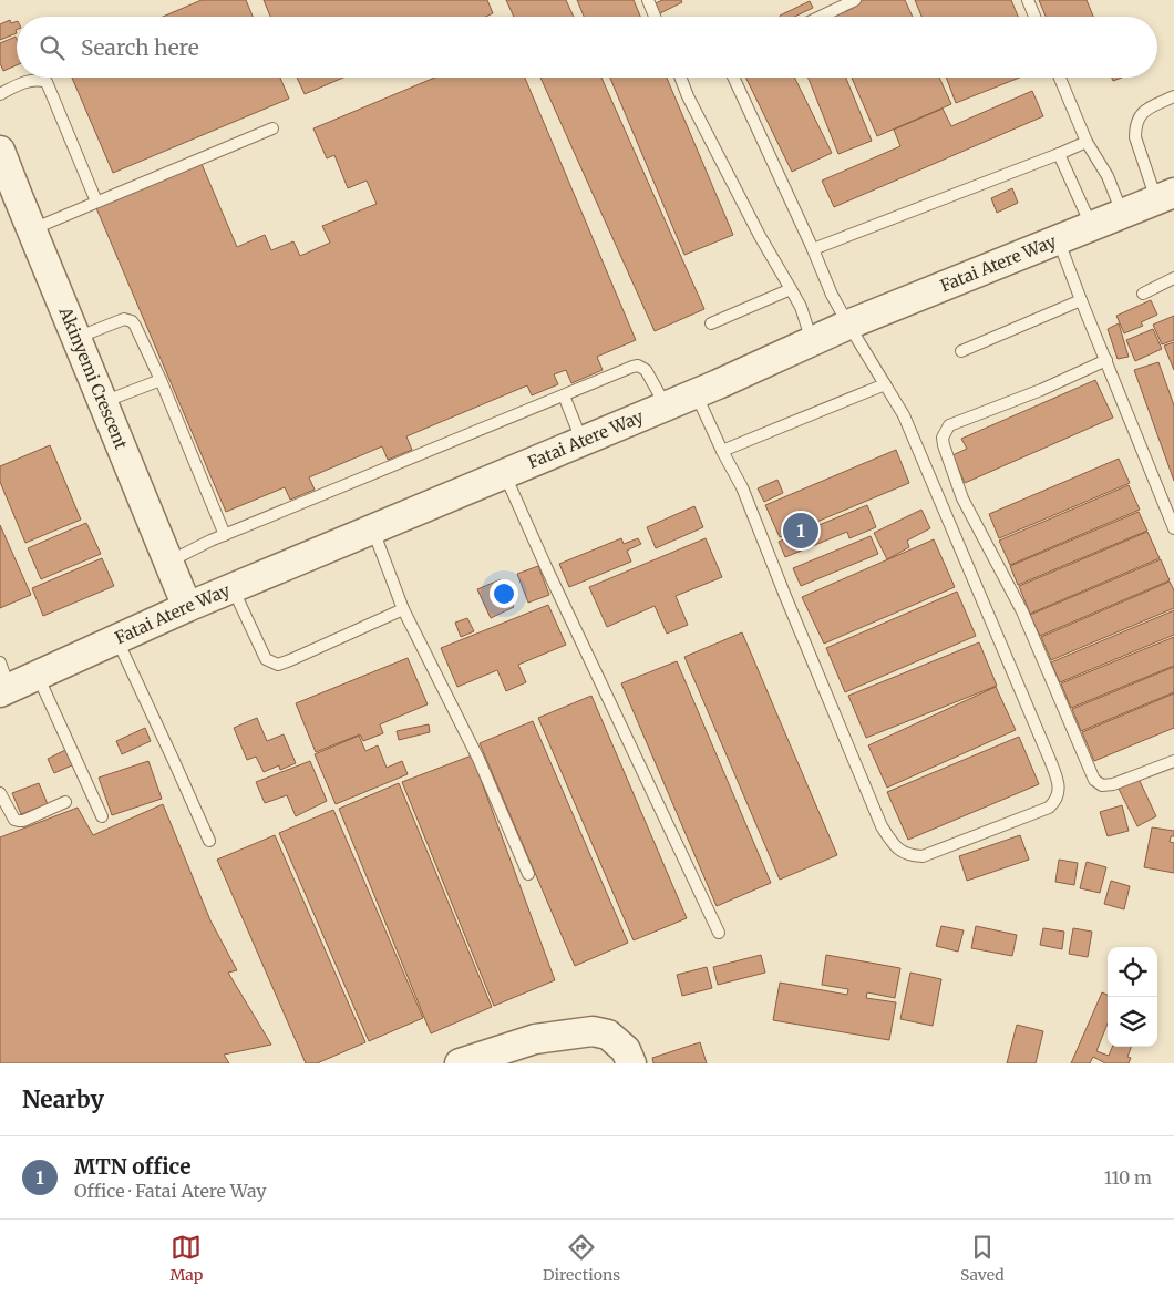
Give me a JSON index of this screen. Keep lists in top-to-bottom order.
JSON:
{
  "streets": {
    "street": ["Fatai Atere Way", "Akinyemi Crescent"]
  },
  "crossings": [
    ["Fatai Atere Way", "Akinyemi Crescent"]
  ],
  "page": {
    "search": "Search here",
    "pins": "1",
    "heading": "Nearby",
    "list": [
      {
        "mark": "1",
        "name": "MTN office",
        "note": "Office · Fatai Atere Way",
        "value": "110 m"
      }
    ],
    "nav": ["Map", "Directions", "Saved"]
  }
}
